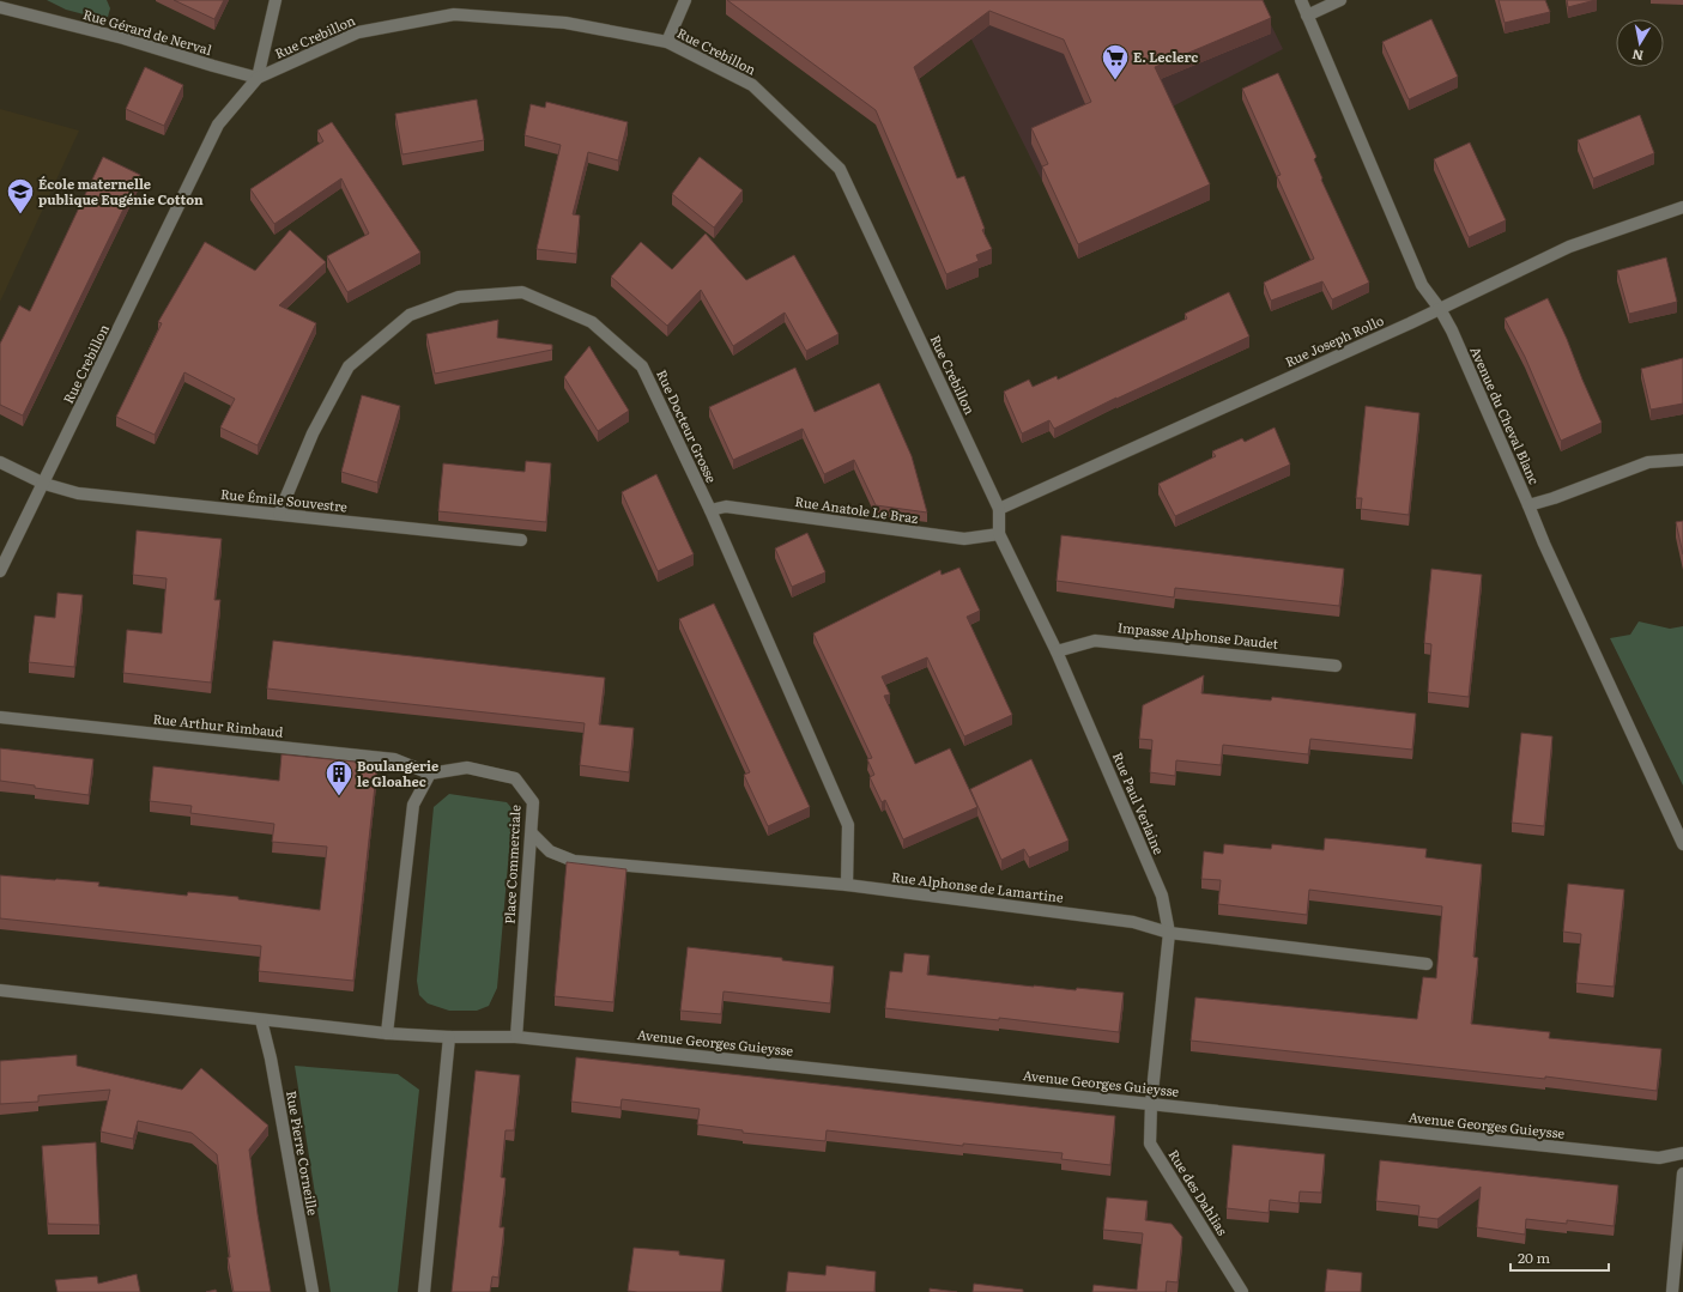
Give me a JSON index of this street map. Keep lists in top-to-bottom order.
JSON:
{
  "streets": {
    "street": [
      "Rue Gérard de Nerval",
      "Rue Crebillon",
      "Rue Joseph Rollo",
      "Avenue du Cheval Blanc",
      "Rue Docteur Grosse",
      "Rue Émile Souvestre",
      "Rue Anatole Le Braz",
      "Impasse Alphonse Daudet",
      "Rue Arthur Rimbaud",
      "Rue Paul Verlaine",
      "Place Commerciale",
      "Rue Alphonse de Lamartine",
      "Avenue Georges Guieysse",
      "Rue Pierre Corneille",
      "Rue des Dahlias"
    ]
  },
  "crossings": [
    ["Rue Gérard de Nerval", "Rue Crebillon"],
    ["Rue Crebillon", "Rue Joseph Rollo"],
    ["Rue Crebillon", "Rue Émile Souvestre"],
    ["Rue Crebillon", "Rue Anatole Le Braz"],
    ["Rue Crebillon", "Rue Paul Verlaine"],
    ["Rue Joseph Rollo", "Avenue du Cheval Blanc"],
    ["Rue Docteur Grosse", "Rue Émile Souvestre"],
    ["Rue Docteur Grosse", "Rue Anatole Le Braz"],
    ["Rue Docteur Grosse", "Rue Alphonse de Lamartine"],
    ["Rue Anatole Le Braz", "Rue Paul Verlaine"],
    ["Impasse Alphonse Daudet", "Rue Paul Verlaine"],
    ["Rue Arthur Rimbaud", "Place Commerciale"],
    ["Rue Paul Verlaine", "Rue Alphonse de Lamartine"],
    ["Rue Paul Verlaine", "Avenue Georges Guieysse"],
    ["Rue Paul Verlaine", "Rue des Dahlias"],
    ["Place Commerciale", "Rue Alphonse de Lamartine"],
    ["Place Commerciale", "Avenue Georges Guieysse"],
    ["Avenue Georges Guieysse", "Rue des Dahlias"]
  ],
  "places": {
    "supermarket": ["E. Leclerc"],
    "school or university": ["École maternelle publique Eugénie Cotton"],
    "building": ["Boulangerie le Gloahec"]
  },
  "scale_bar": "20 m",
  "north": "bottom"
}
